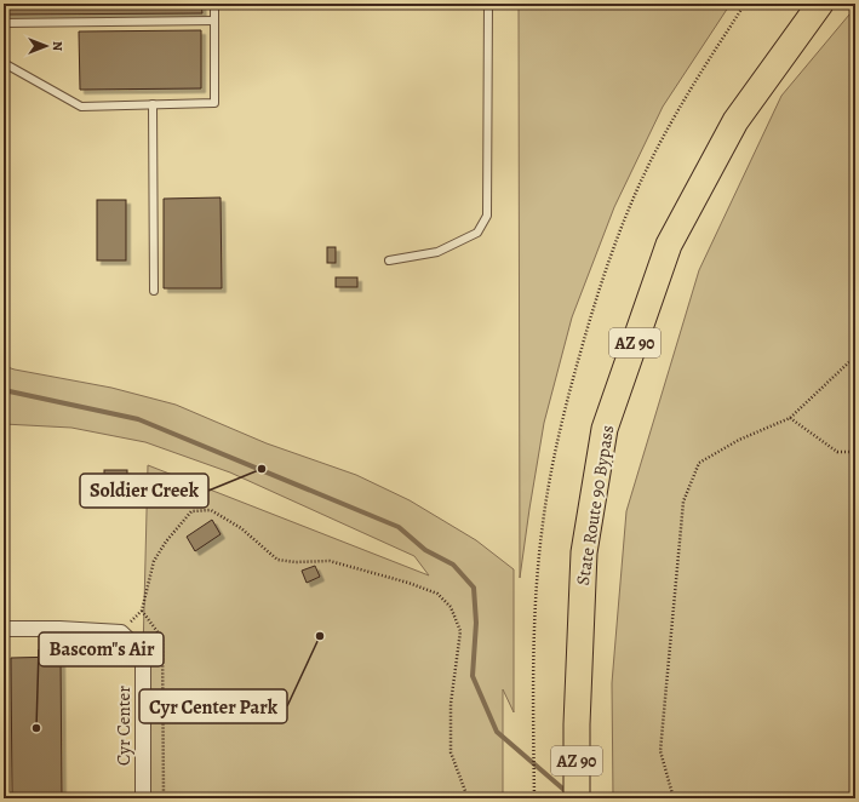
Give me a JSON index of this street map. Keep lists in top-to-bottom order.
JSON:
{
  "streets": {
    "highway": ["AZ 90", "State Route 90 Bypass"],
    "street": ["Cyr Center"]
  },
  "places": ["Soldier Creek", "Cyr Center Park", "Bascom\"s Air"],
  "north": "right"
}
